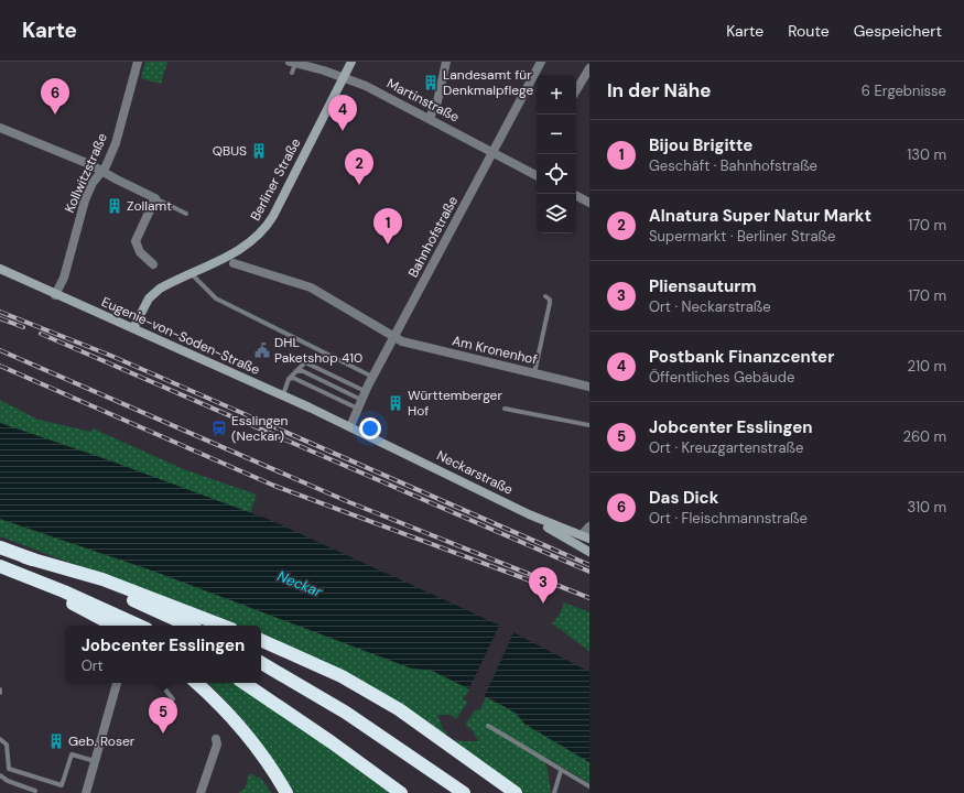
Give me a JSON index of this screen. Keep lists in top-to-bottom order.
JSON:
{
  "streets": {
    "main road": ["Berliner Straße", "Eugenie-von-Soden-Straße", "Neckarstraße"],
    "street": [
      "Martinstraße",
      "Kollwitzstraße",
      "Bahnhofstraße",
      "Am Kronenhof"
    ]
  },
  "crossings": [
    ["Martinstraße", "Berliner Straße"],
    ["Martinstraße", "Bahnhofstraße"],
    ["Kollwitzstraße", "Eugenie-von-Soden-Straße"],
    ["Berliner Straße", "Eugenie-von-Soden-Straße"],
    ["Bahnhofstraße", "Eugenie-von-Soden-Straße"],
    ["Bahnhofstraße", "Am Kronenhof"],
    ["Bahnhofstraße", "Neckarstraße"],
    ["Eugenie-von-Soden-Straße", "Neckarstraße"]
  ],
  "water": ["Neckar"],
  "places": {
    "building": [
      "Landesamt für Denkmalpflege",
      "QBUS",
      "Zollamt",
      "Württemberger Hof",
      "Geb. Roser"
    ],
    "public building": ["DHL Paketshop 410"],
    "station": ["Esslingen (Neckar)"]
  },
  "page": {
    "header": "Karte",
    "nav": ["Karte", "Route", "Gespeichert"],
    "heading": ["In der Nähe", "6 Ergebnisse"],
    "map_buttons": ["+", "−"],
    "pins": [
      "6",
      "4",
      "2",
      "1",
      "3",
      "5"
    ],
    "list": [
      {
        "mark": "1",
        "name": "Bijou Brigitte",
        "note": "Geschäft · Bahnhofstraße",
        "value": "130 m"
      },
      {
        "mark": "2",
        "name": "Alnatura Super Natur Markt",
        "note": "Supermarkt · Berliner Straße",
        "value": "170 m"
      },
      {
        "mark": "3",
        "name": "Pliensauturm",
        "note": "Ort · Neckarstraße",
        "value": "170 m"
      },
      {
        "mark": "4",
        "name": "Postbank Finanzcenter",
        "note": "Öffentliches Gebäude",
        "value": "210 m"
      },
      {
        "mark": "5",
        "name": "Jobcenter Esslingen",
        "note": "Ort · Kreuzgartenstraße",
        "value": "260 m"
      },
      {
        "mark": "6",
        "name": "Das Dick",
        "note": "Ort · Fleischmannstraße",
        "value": "310 m"
      }
    ],
    "popup": ["Jobcenter Esslingen", "Ort"]
  }
}
